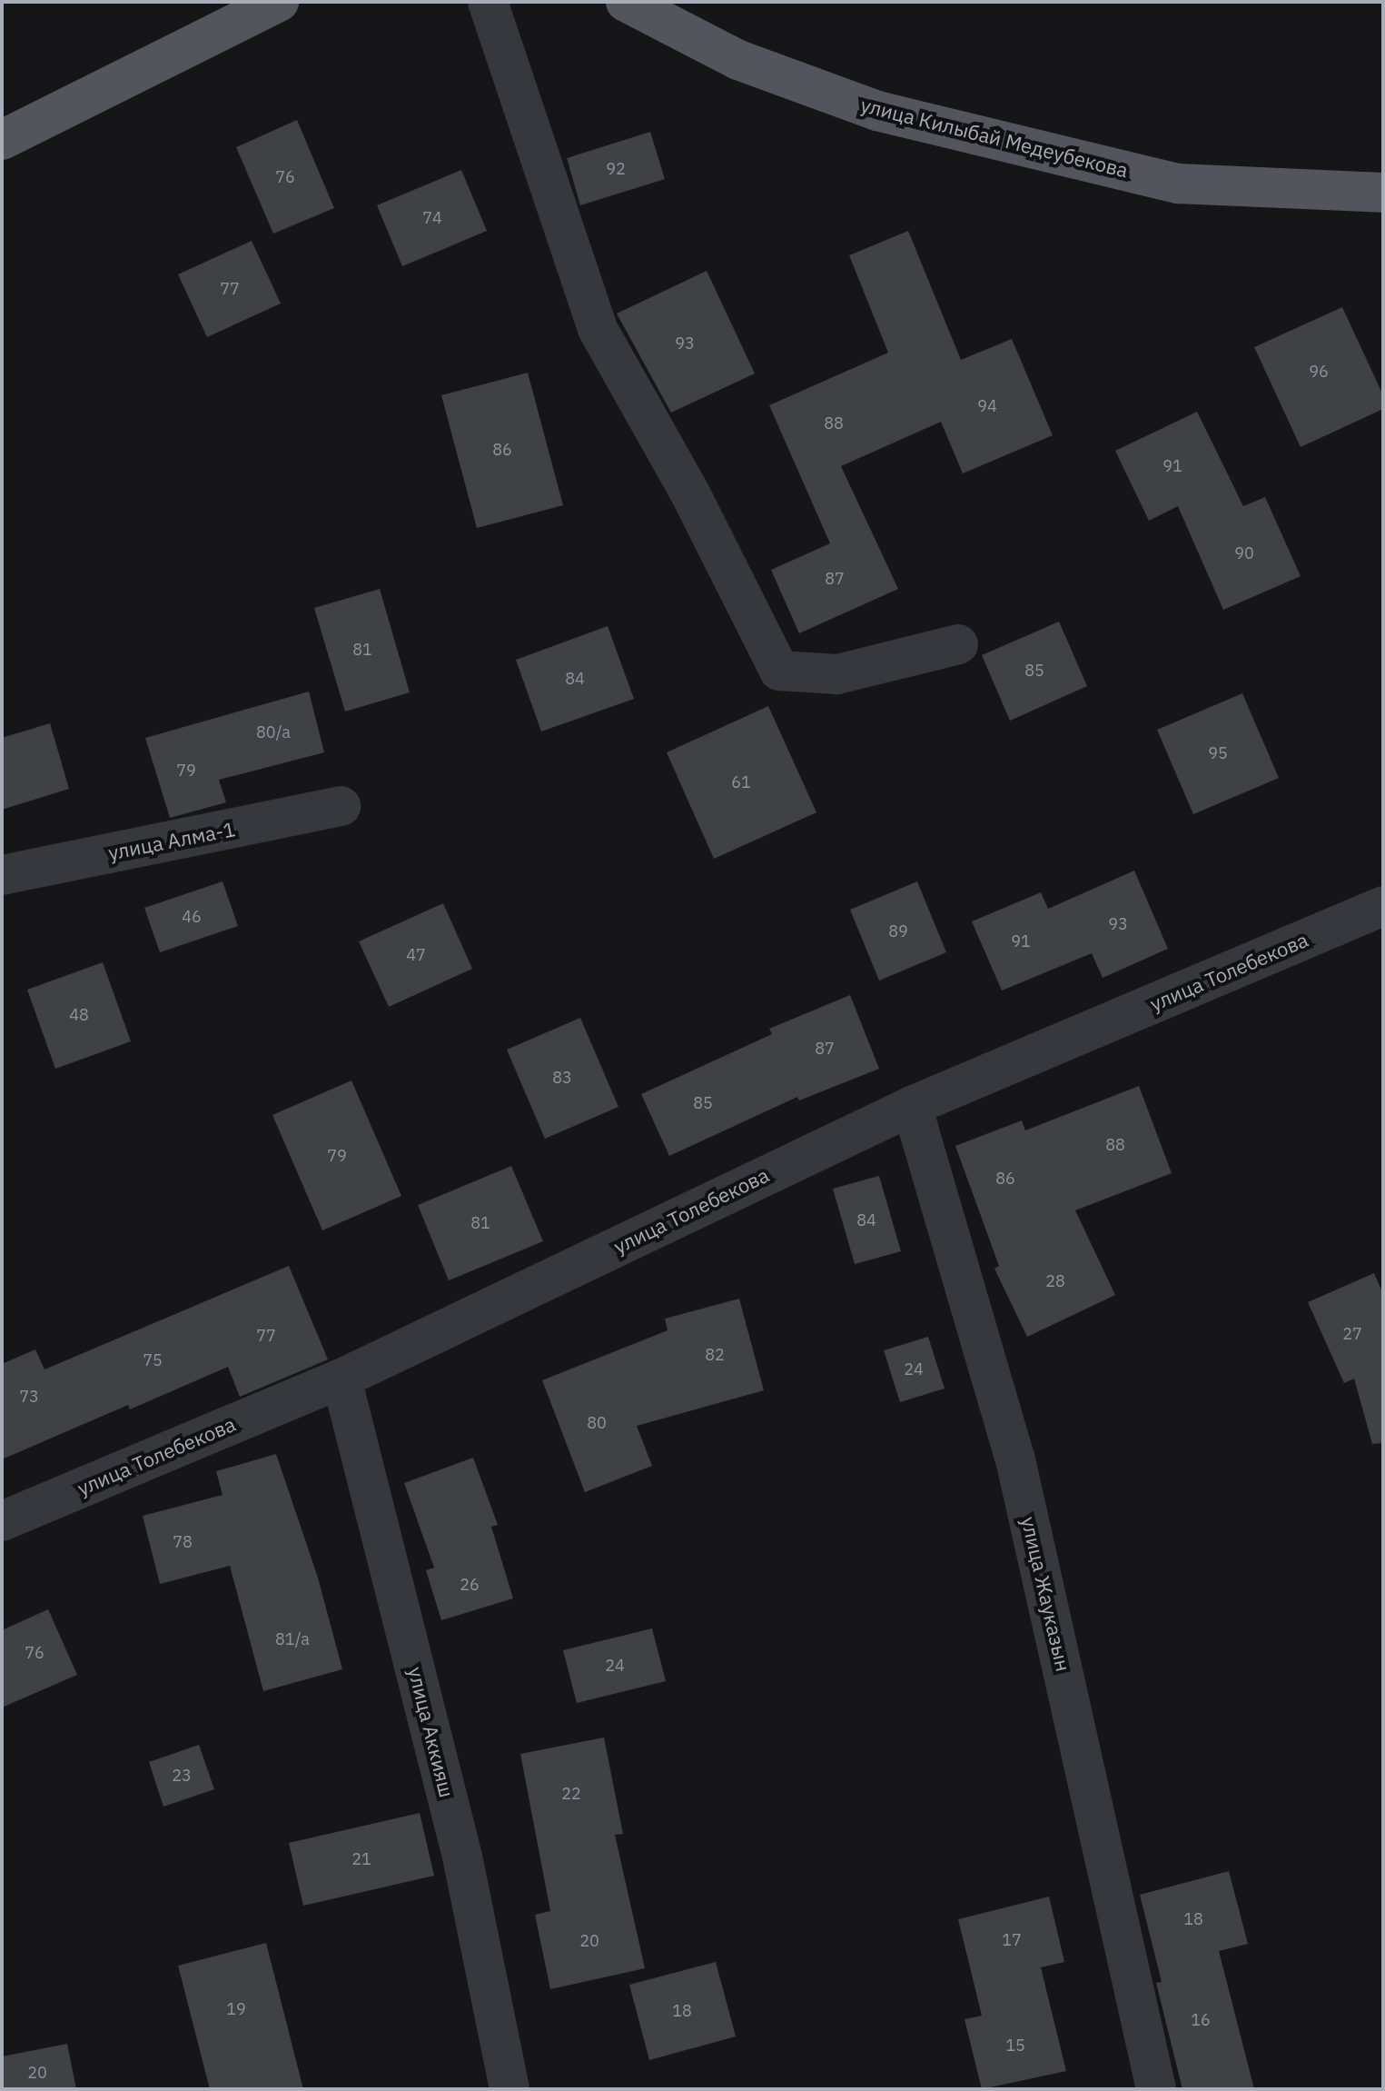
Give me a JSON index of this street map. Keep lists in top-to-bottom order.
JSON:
{
  "streets": {
    "main road": ["улица Килыбай Медеубекова"],
    "street": [
      "улица Алма-1",
      "улица Толебекова",
      "улица Жауказын",
      "улица Аккияш"
    ]
  },
  "crossings": [
    ["улица Толебекова", "улица Жауказын"],
    ["улица Толебекова", "улица Аккияш"]
  ],
  "house_numbers": [
    "92",
    "76",
    "74",
    "77",
    "93",
    "96",
    "94",
    "88",
    "86",
    "91",
    "90",
    "87",
    "81",
    "85",
    "84",
    "80/а",
    "95",
    "79",
    "61",
    "46",
    "93",
    "89",
    "91",
    "47",
    "48",
    "87",
    "83",
    "85",
    "88",
    "79",
    "86",
    "84",
    "81",
    "28",
    "27",
    "77",
    "82",
    "75",
    "24",
    "73",
    "80",
    "78",
    "26",
    "81/а",
    "76",
    "24",
    "23",
    "22",
    "21",
    "18",
    "17",
    "20",
    "19",
    "18",
    "16",
    "15",
    "20"
  ]
}
